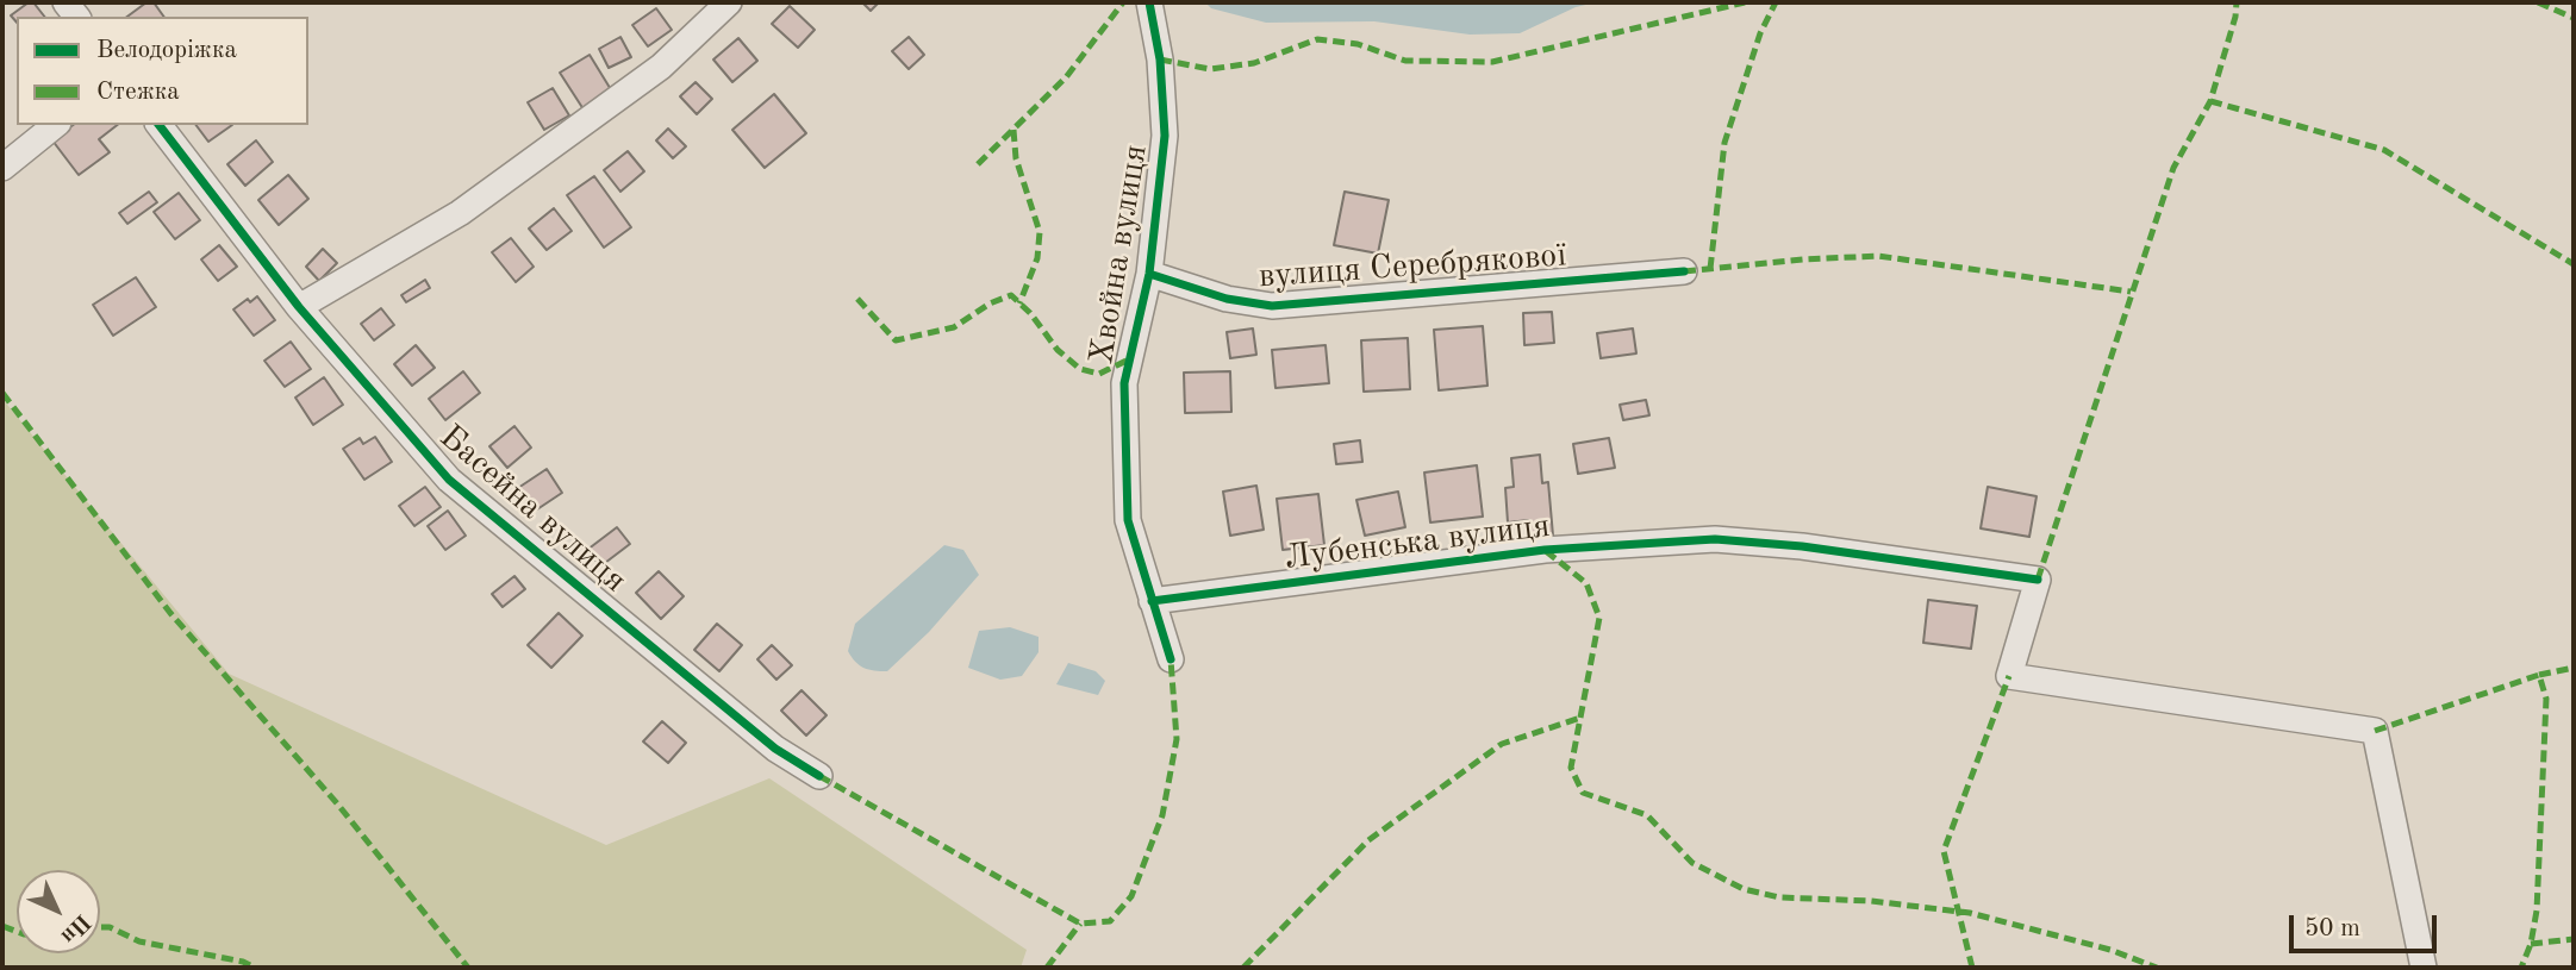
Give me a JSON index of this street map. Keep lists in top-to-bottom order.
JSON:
{
  "streets": {
    "street": [
      "Хвойна вулиця",
      "вулиця Серебрякової",
      "Басейна вулиця",
      "Лубeнська вулиця"
    ]
  },
  "crossings": [
    ["Хвойна вулиця", "вулиця Серебрякової"],
    ["Хвойна вулиця", "Лубeнська вулиця"]
  ],
  "legend": ["Велодоріжка", "Стежка"],
  "scale_bar": "50 m",
  "north": "bottom right"
}
